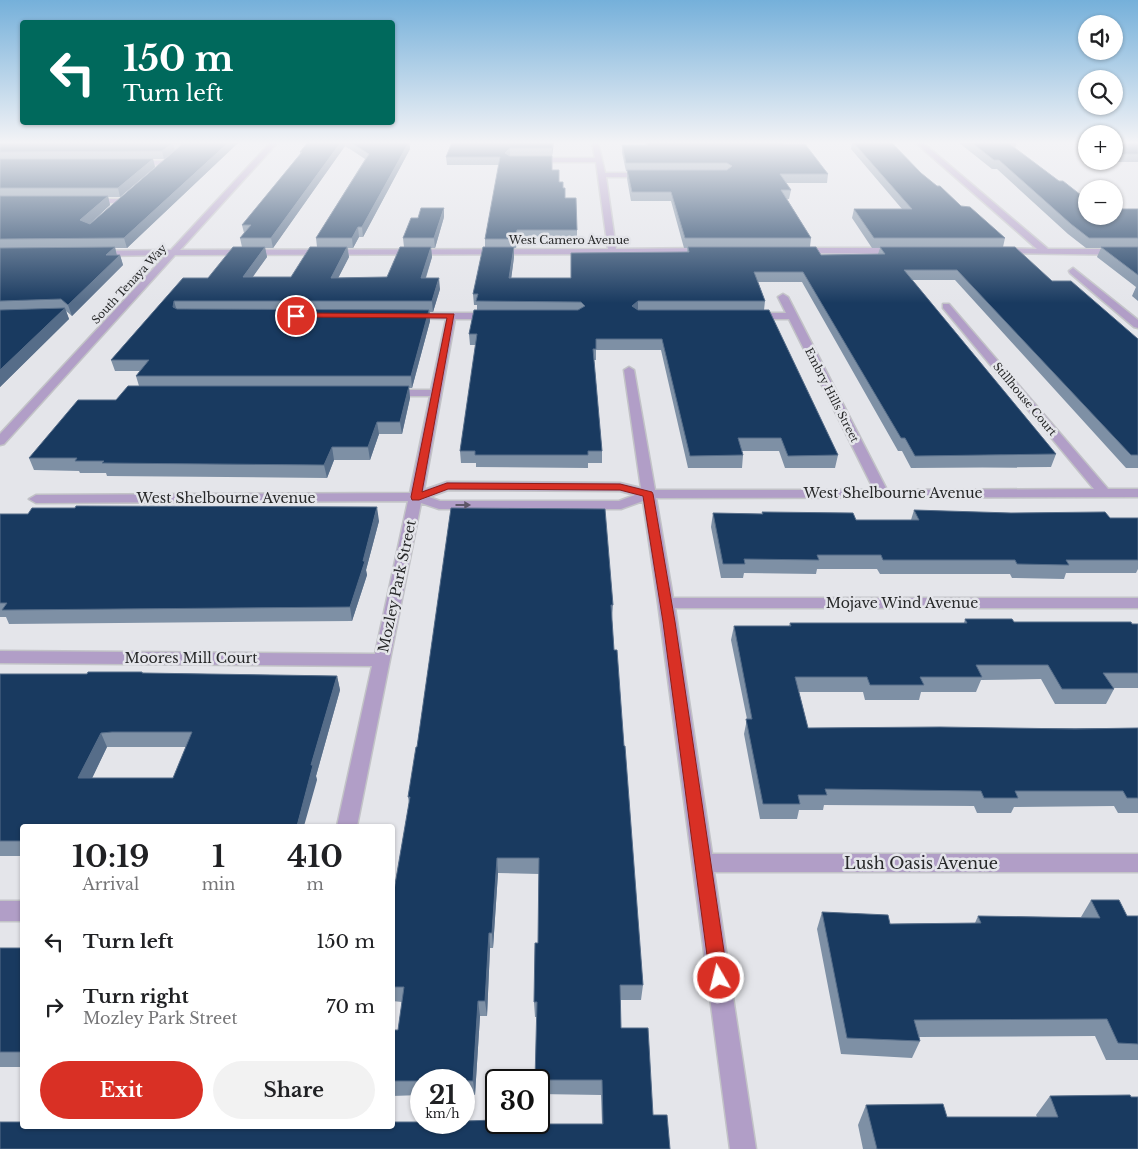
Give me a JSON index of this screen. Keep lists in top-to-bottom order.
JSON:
{
  "streets": {
    "street": [
      "West Camero Avenue",
      "South Tenaya Way",
      "Embry Hills Street",
      "Stillhouse Court",
      "West Shelbourne Avenue",
      "Mozley Park Street",
      "Mojave Wind Avenue",
      "Moores Mill Court",
      "Lush Oasis Avenue"
    ]
  },
  "crossings": [
    ["West Camero Avenue", "South Tenaya Way"],
    ["Embry Hills Street", "West Shelbourne Avenue"],
    ["Stillhouse Court", "West Shelbourne Avenue"],
    ["West Shelbourne Avenue", "Mozley Park Street"],
    ["Mozley Park Street", "Moores Mill Court"]
  ],
  "page": {
    "map_buttons": ["+", "−"],
    "turn": ["150 m", "Turn left"],
    "eta": [
      "10:19",
      "Arrival",
      "1",
      "min",
      "410",
      "m"
    ],
    "list": [
      {
        "name": "Turn left",
        "value": "150 m"
      },
      {
        "name": "Turn right",
        "note": "Mozley Park Street",
        "value": "70 m"
      }
    ],
    "buttons": ["Exit", "Share"],
    "speed": "21 km/h",
    "limit": "30"
  }
}
